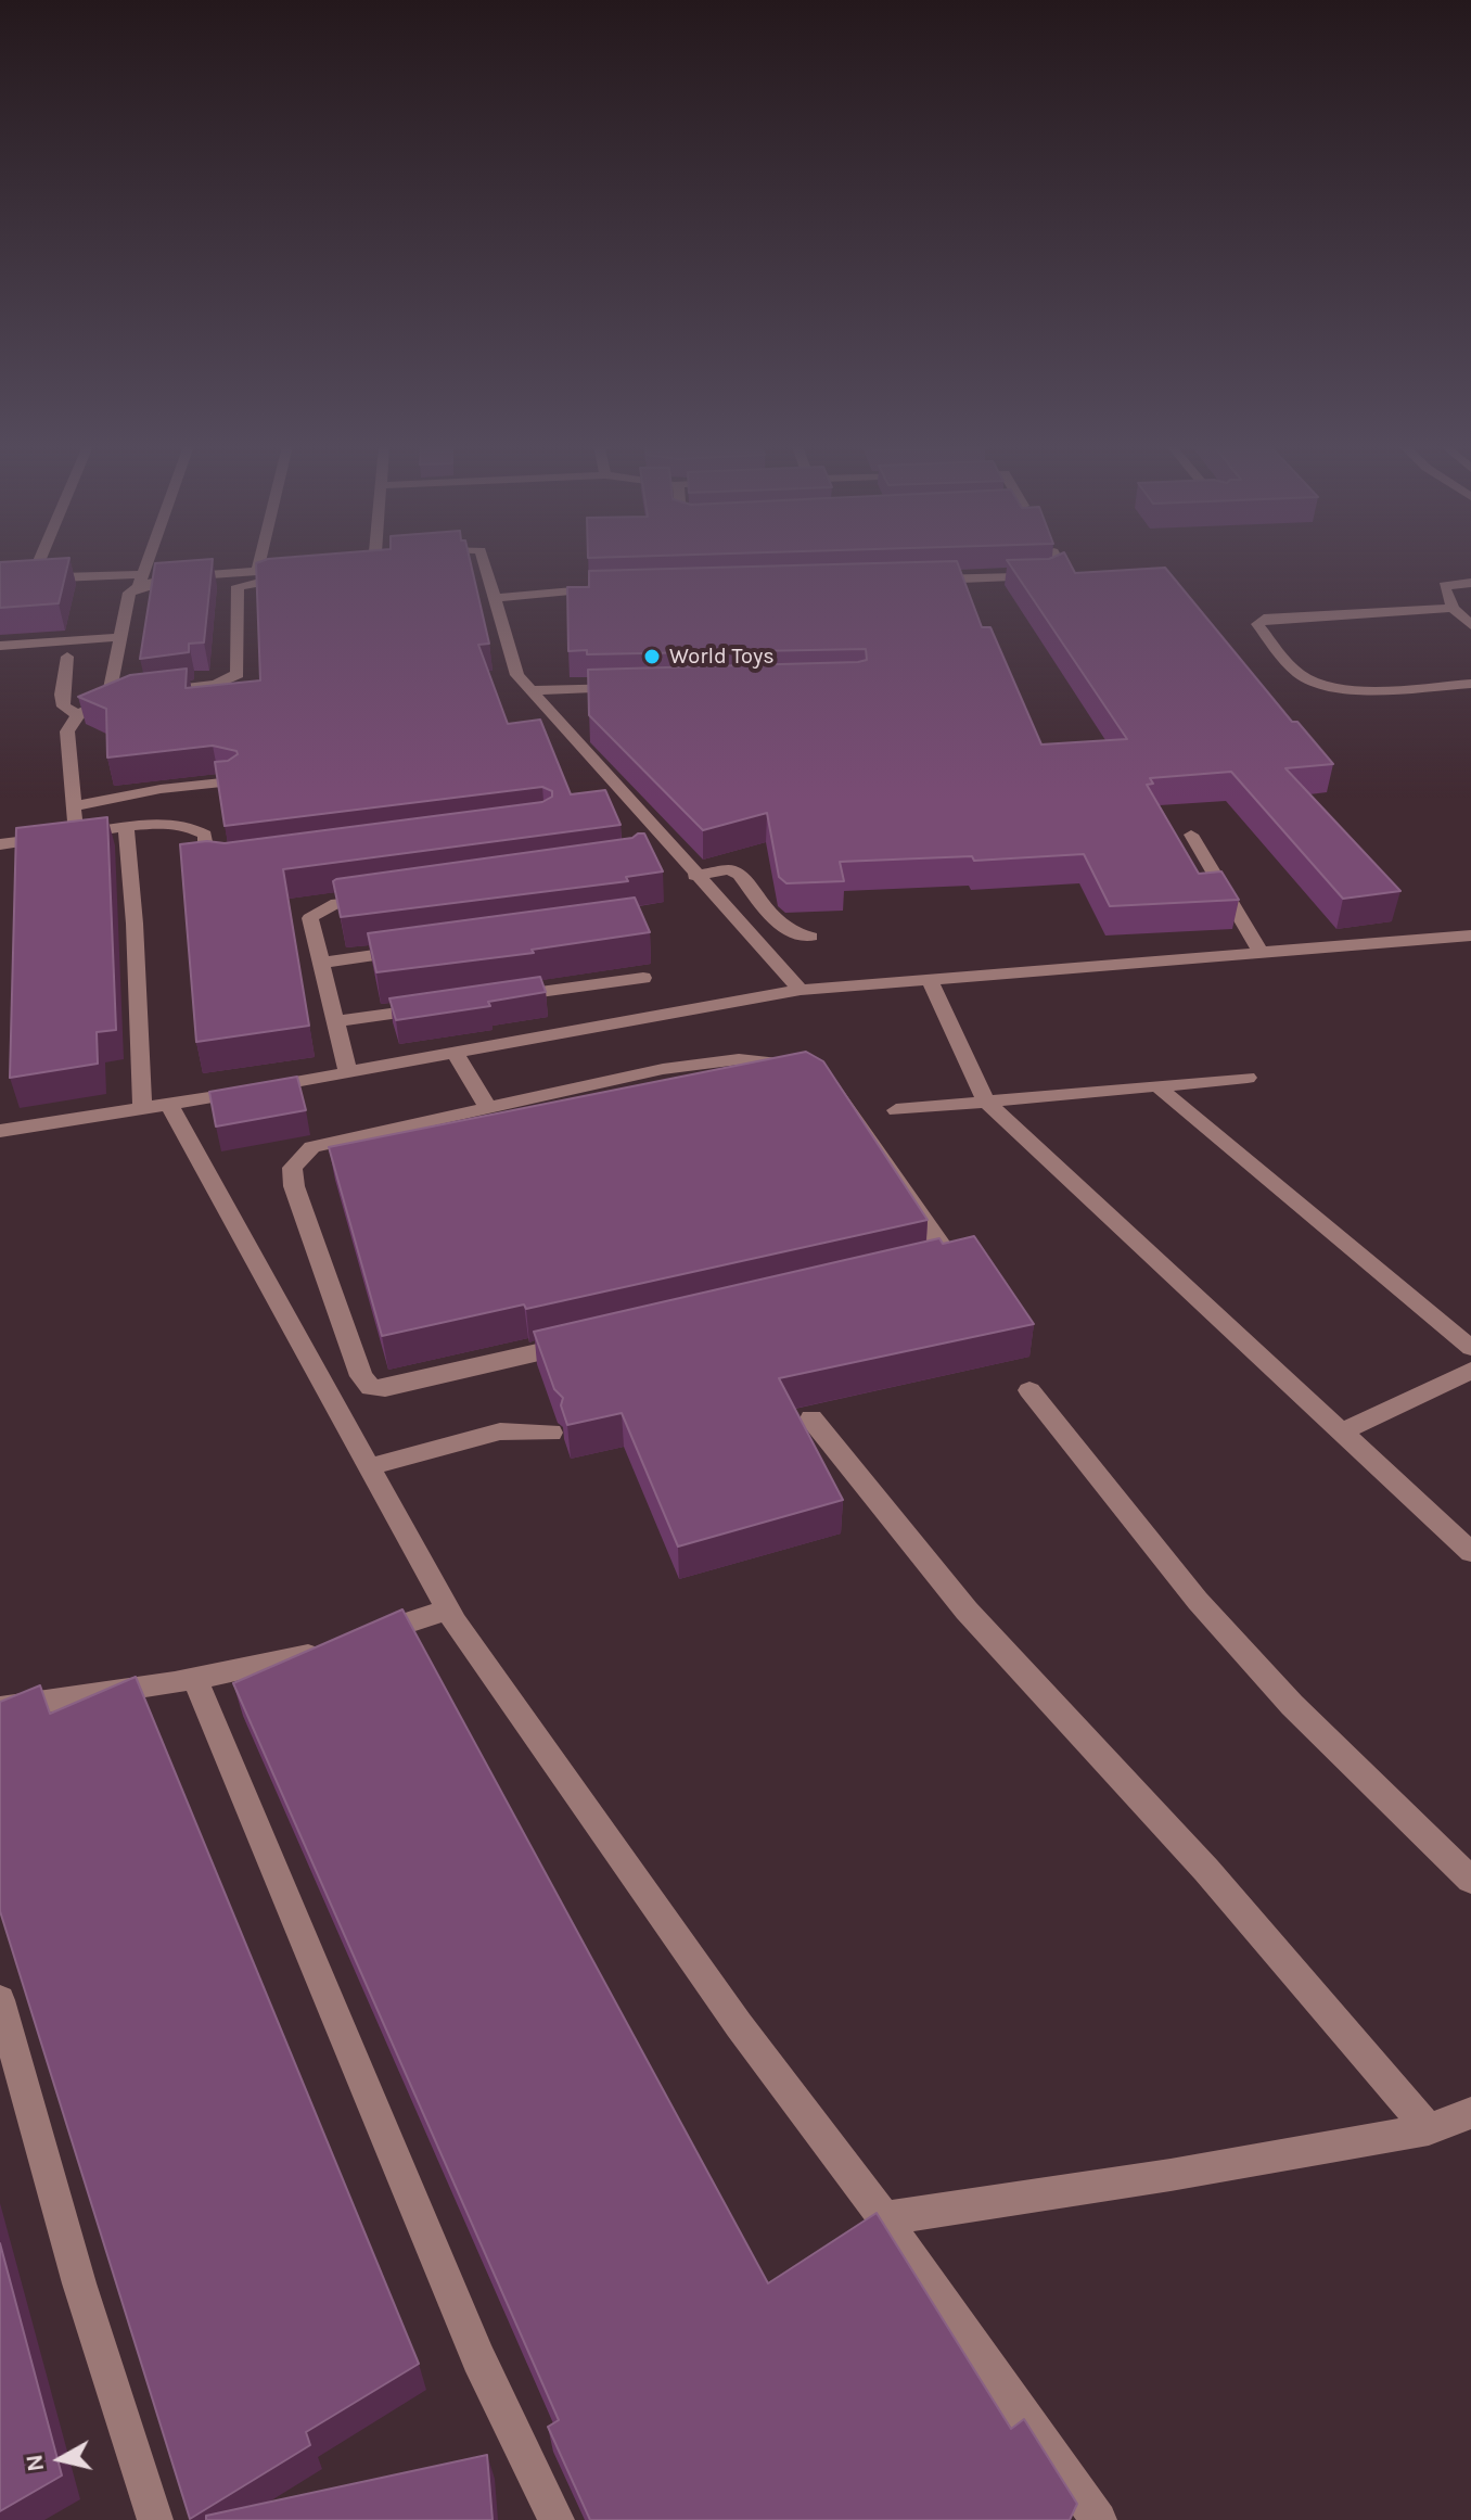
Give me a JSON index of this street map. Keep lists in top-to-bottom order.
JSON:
{
  "places": ["World Toys"],
  "north": "left"
}
